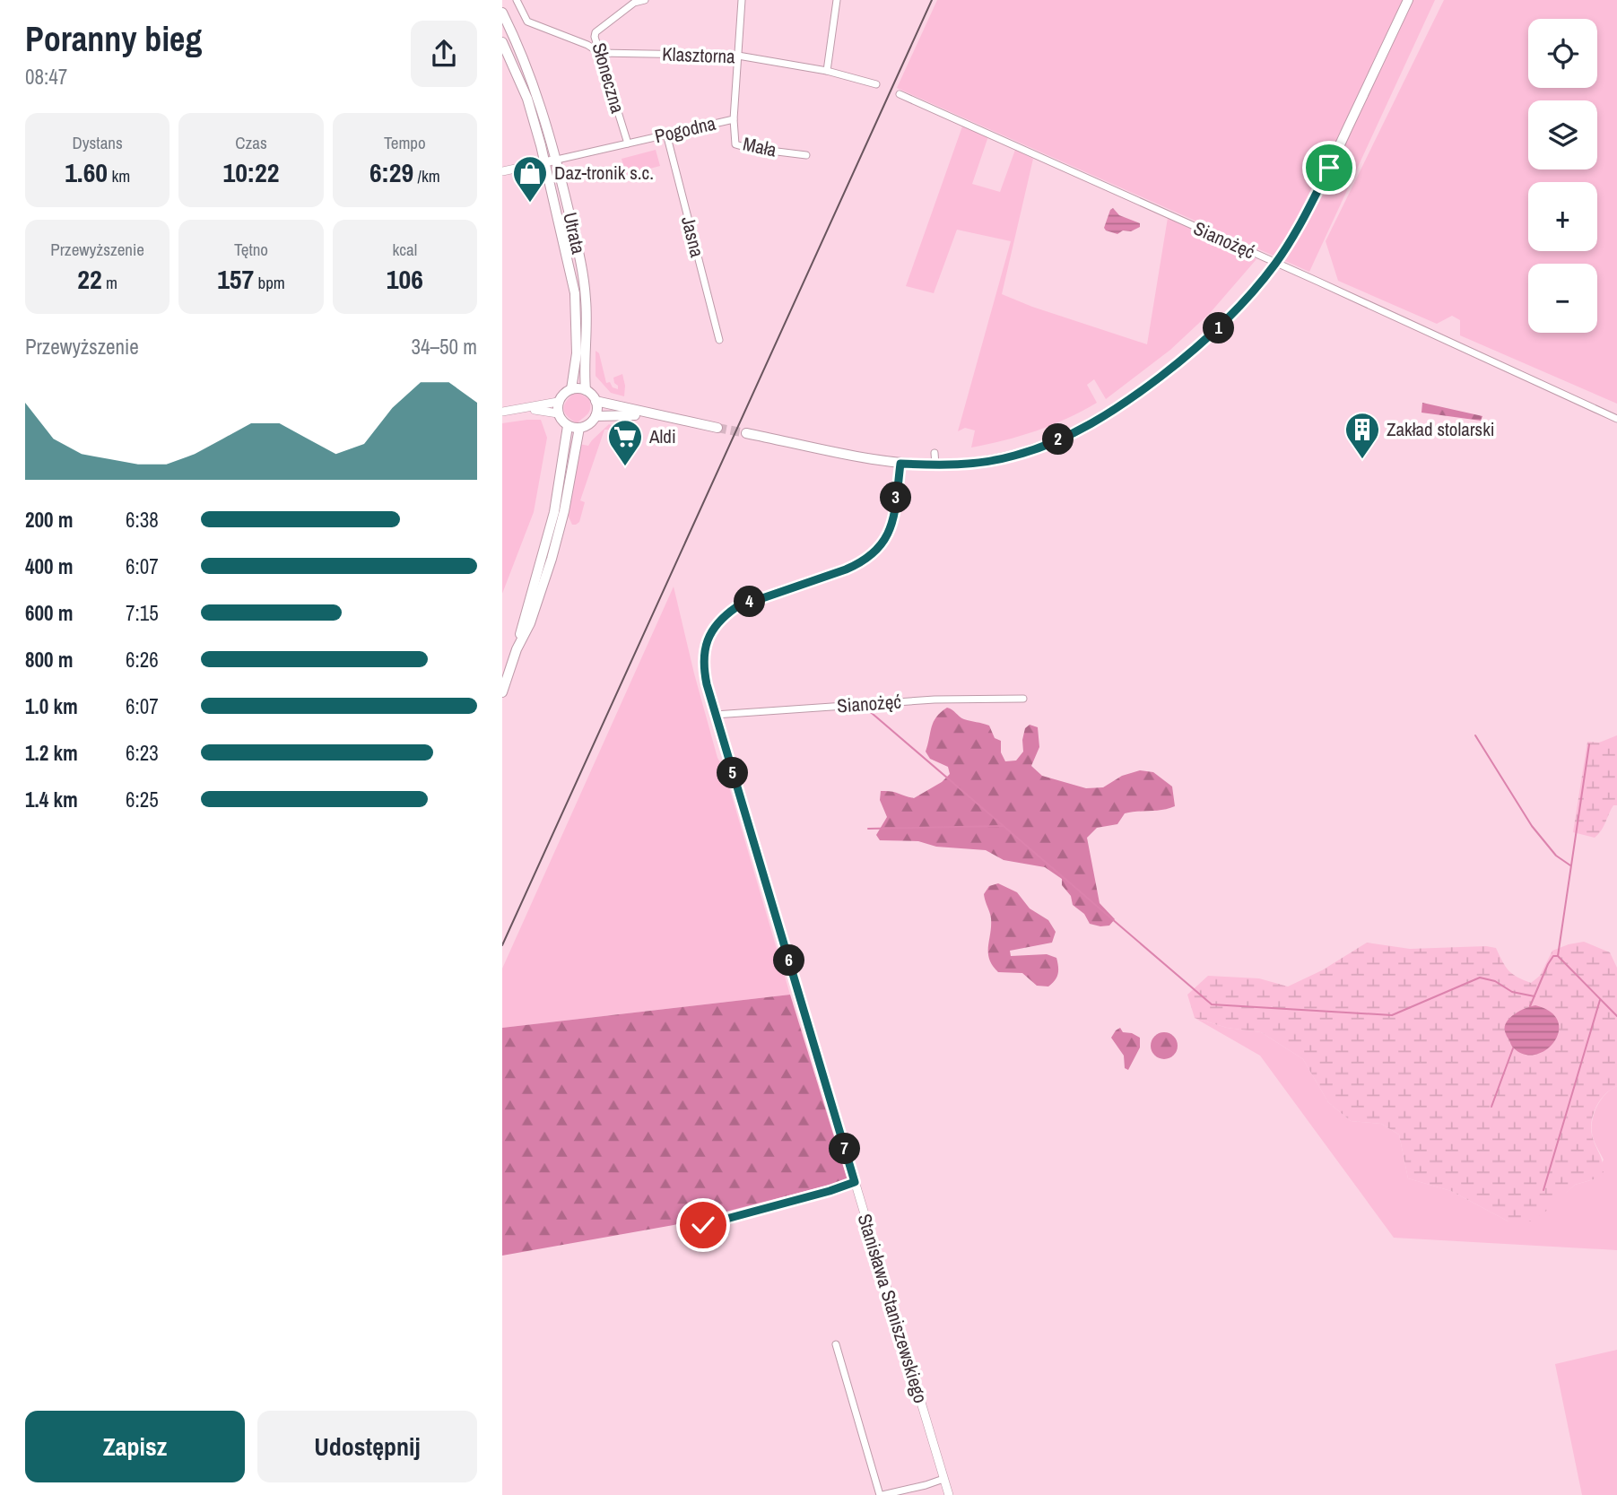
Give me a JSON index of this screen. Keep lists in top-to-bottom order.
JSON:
{
  "streets": {
    "main road": ["Utrata"],
    "street": [
      "Klasztorna",
      "Słoneczna",
      "Pogodna",
      "Mała",
      "Jasna",
      "Sianożęć",
      "Stanisława Staniszewskiego"
    ]
  },
  "crossings": [
    ["Klasztorna", "Słoneczna"],
    ["Klasztorna", "Pogodna"],
    ["Słoneczna", "Pogodna"],
    ["Pogodna", "Mała"],
    ["Pogodna", "Utrata"],
    ["Pogodna", "Jasna"],
    ["Sianożęć", "Stanisława Staniszewskiego"]
  ],
  "places": {
    "shop": ["Daz-tronik s.c."],
    "building": ["Zakład stolarski"],
    "supermarket": ["Aldi"]
  },
  "page": {
    "heading": ["Poranny bieg", "08:47"],
    "map_buttons": ["+", "−"],
    "stats": [
      ["Dystans", "1.60 km"],
      ["Czas", "10:22"],
      ["Tempo", "6:29 /km"],
      ["Przewyższenie", "22 m"],
      ["Tętno", "157 bpm"],
      ["kcal", "106"]
    ],
    "pins": [
      "1",
      "2",
      "3",
      "4",
      "5",
      "6",
      "7"
    ],
    "chart": ["Przewyższenie", "34–50 m"],
    "list": [
      {
        "name": "200 m",
        "note": "6:38"
      },
      {
        "name": "400 m",
        "note": "6:07"
      },
      {
        "name": "600 m",
        "note": "7:15"
      },
      {
        "name": "800 m",
        "note": "6:26"
      },
      {
        "name": "1.0 km",
        "note": "6:07"
      },
      {
        "name": "1.2 km",
        "note": "6:23"
      },
      {
        "name": "1.4 km",
        "note": "6:25"
      }
    ],
    "buttons": ["Zapisz", "Udostępnij"]
  }
}
